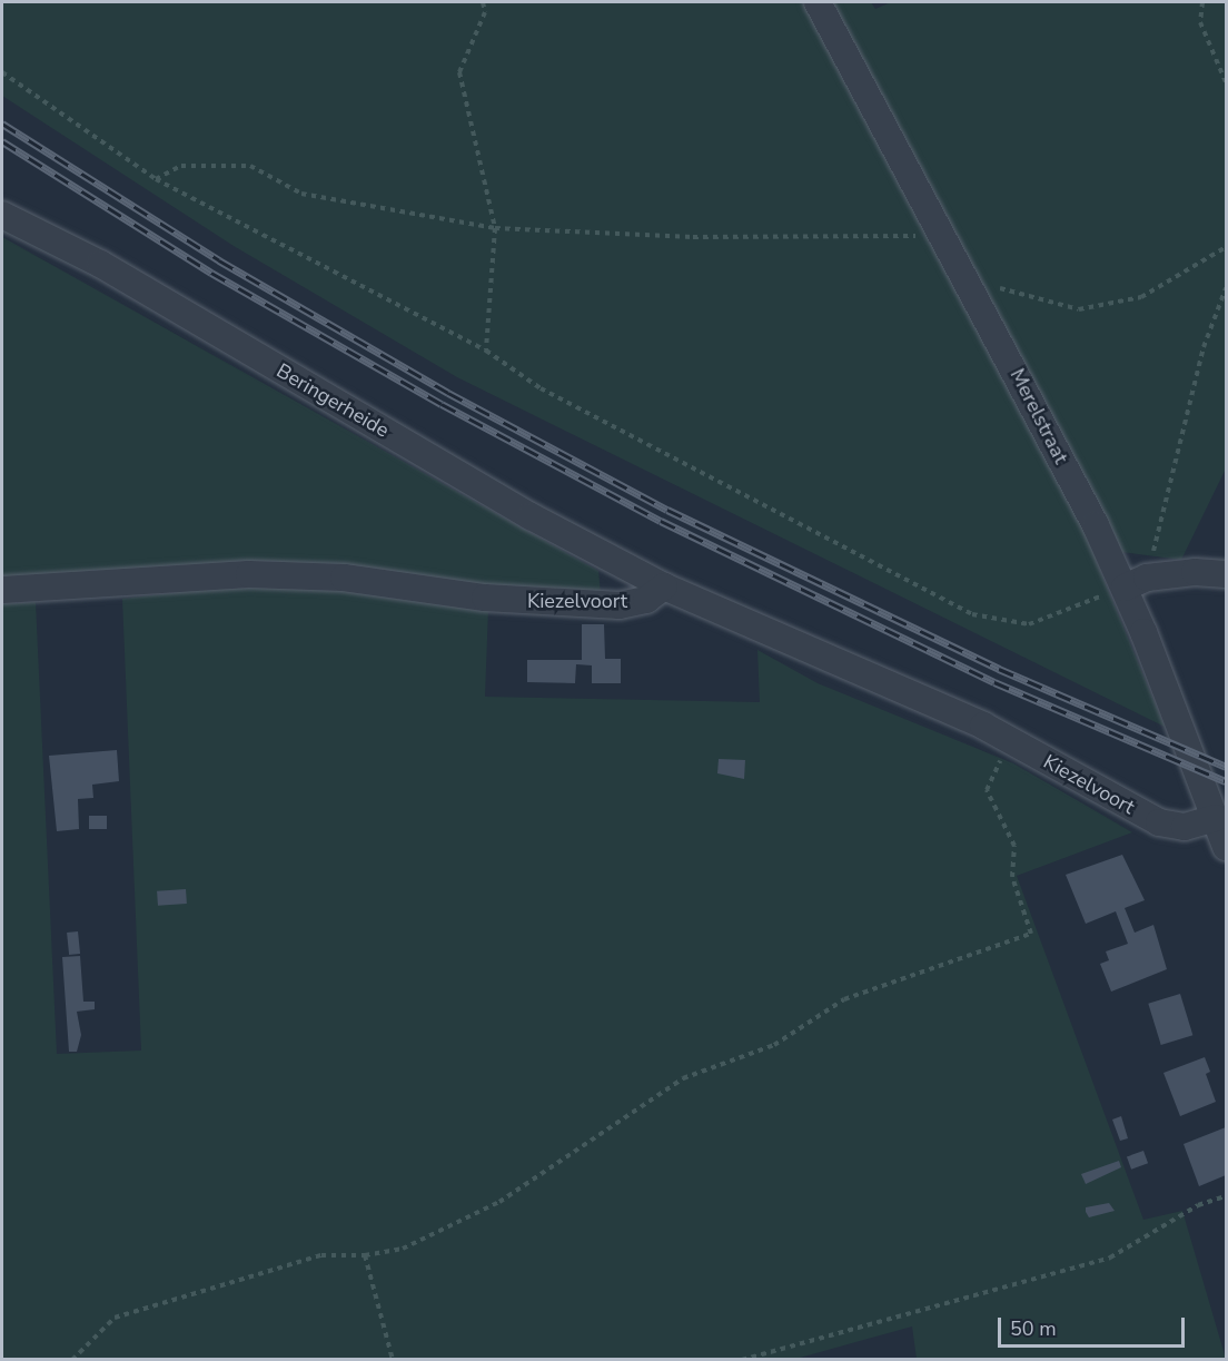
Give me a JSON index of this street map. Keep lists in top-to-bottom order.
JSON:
{
  "streets": {
    "street": ["Beringerheide", "Merelstraat", "Kiezelvoort"]
  },
  "crossings": [
    ["Beringerheide", "Kiezelvoort"],
    ["Merelstraat", "Kiezelvoort"]
  ],
  "scale_bar": "50 m"
}
